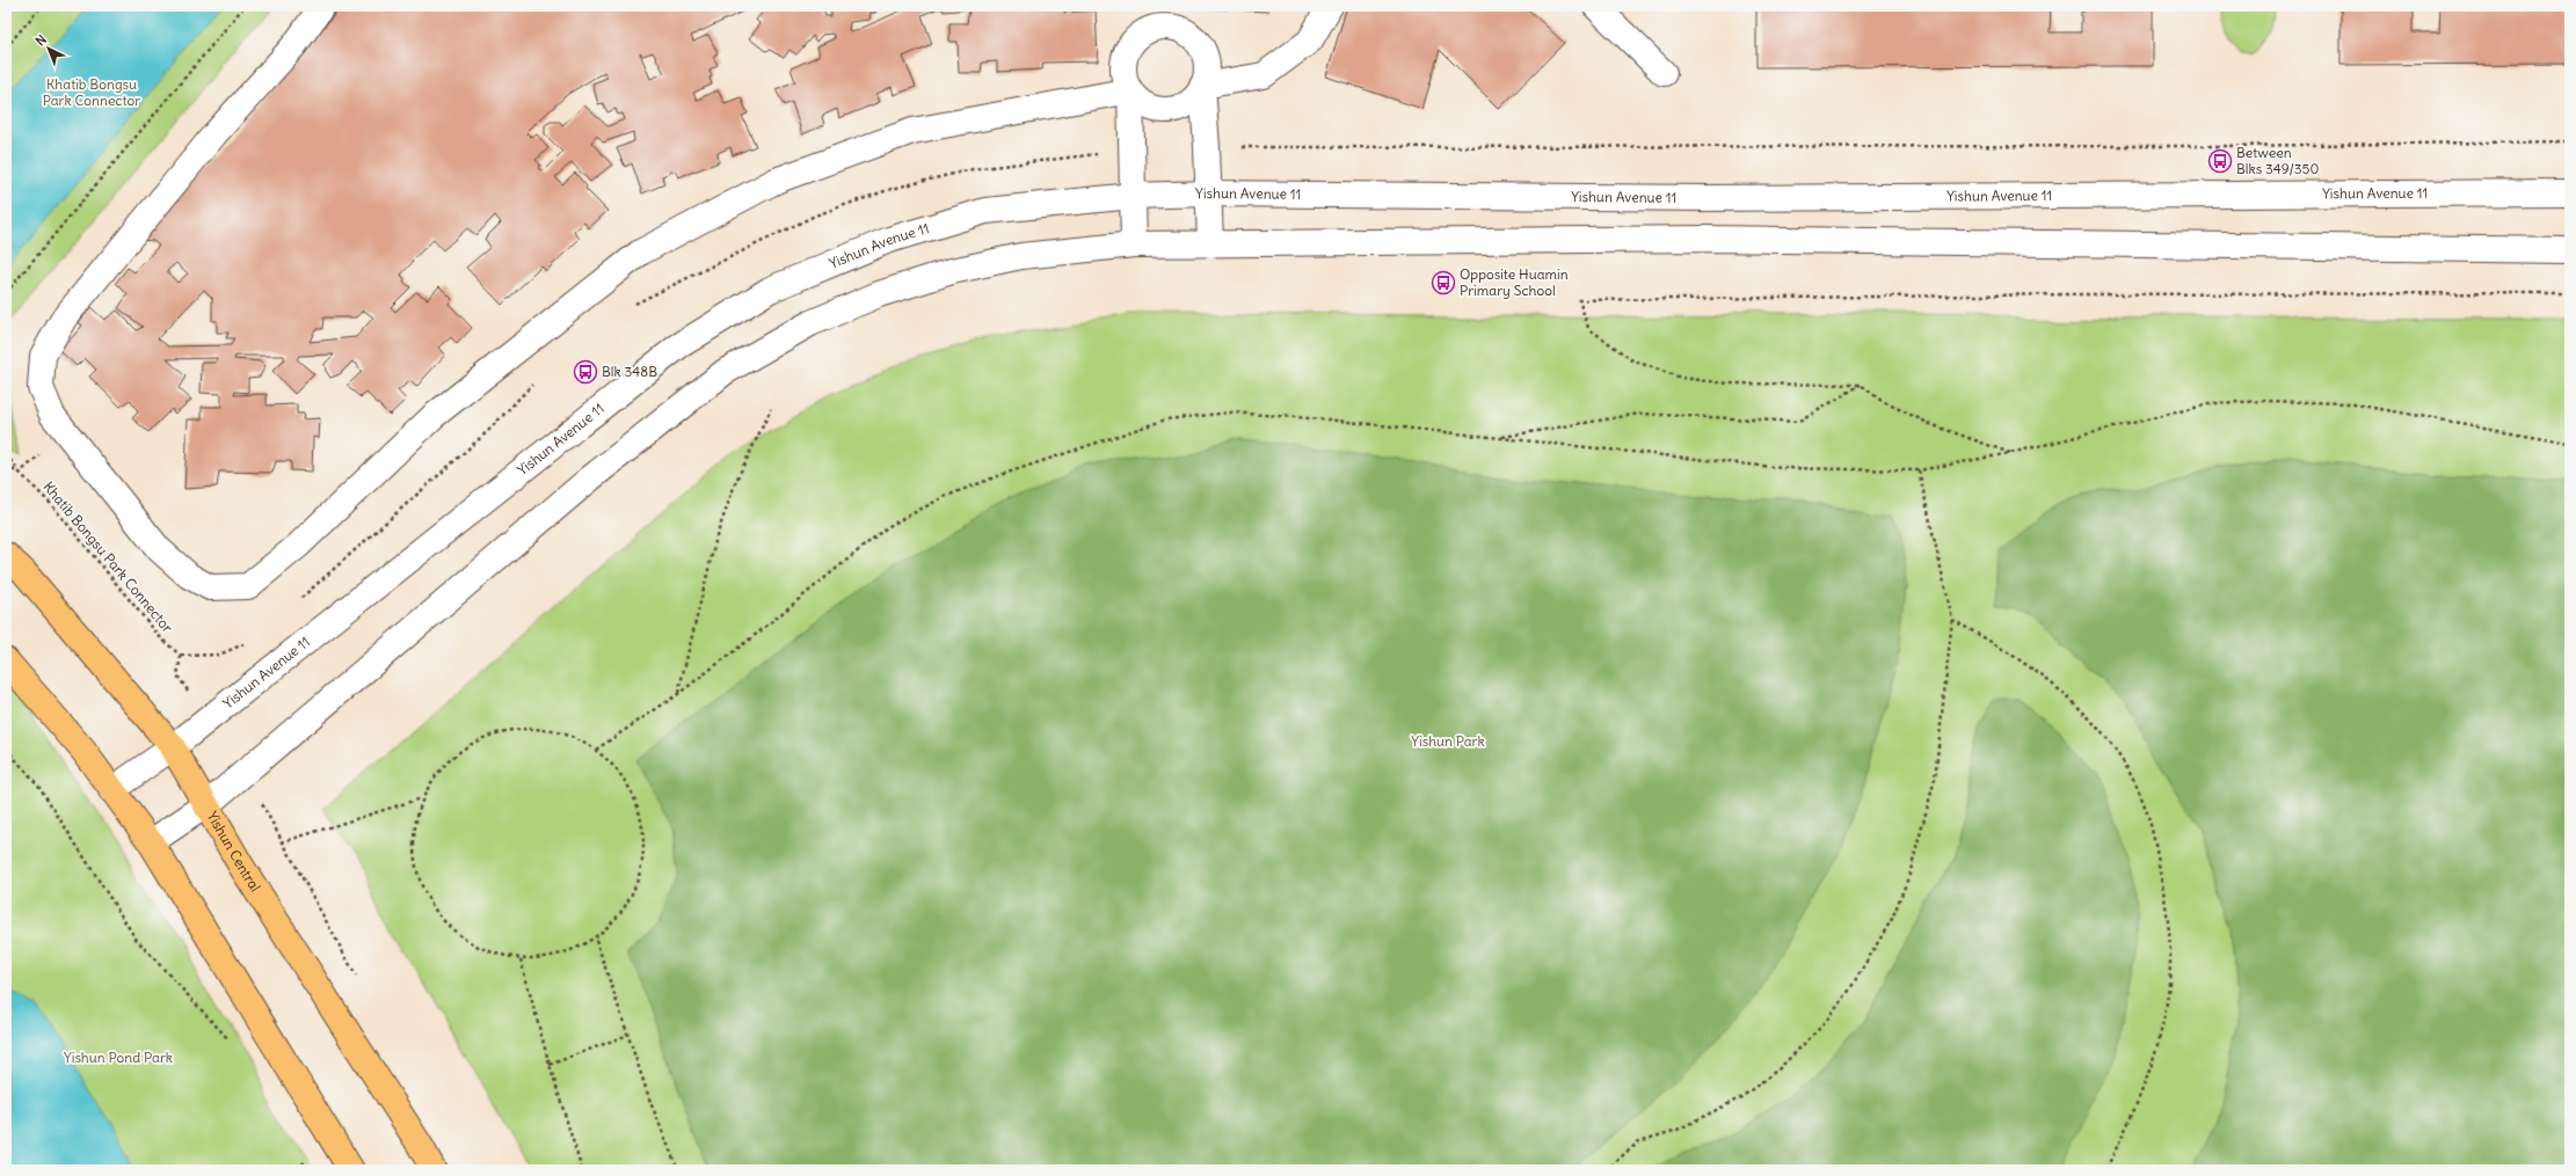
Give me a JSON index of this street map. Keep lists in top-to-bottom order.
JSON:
{
  "streets": {
    "main road": ["Yishun Central"],
    "street": ["Yishun Avenue 11"],
    "path": ["Khatib Bongsu Park Connector"]
  },
  "crossings": [
    ["Yishun Avenue 11", "Yishun Central"]
  ],
  "parks": ["Khatib Bongsu Park Connector", "Yishun Park", "Yishun Pond Park"],
  "places": {
    "bus stop": ["Between Blks 349/350", "Opposite Huamin Primary School", "Blk 348B"]
  },
  "north": "top left"
}
